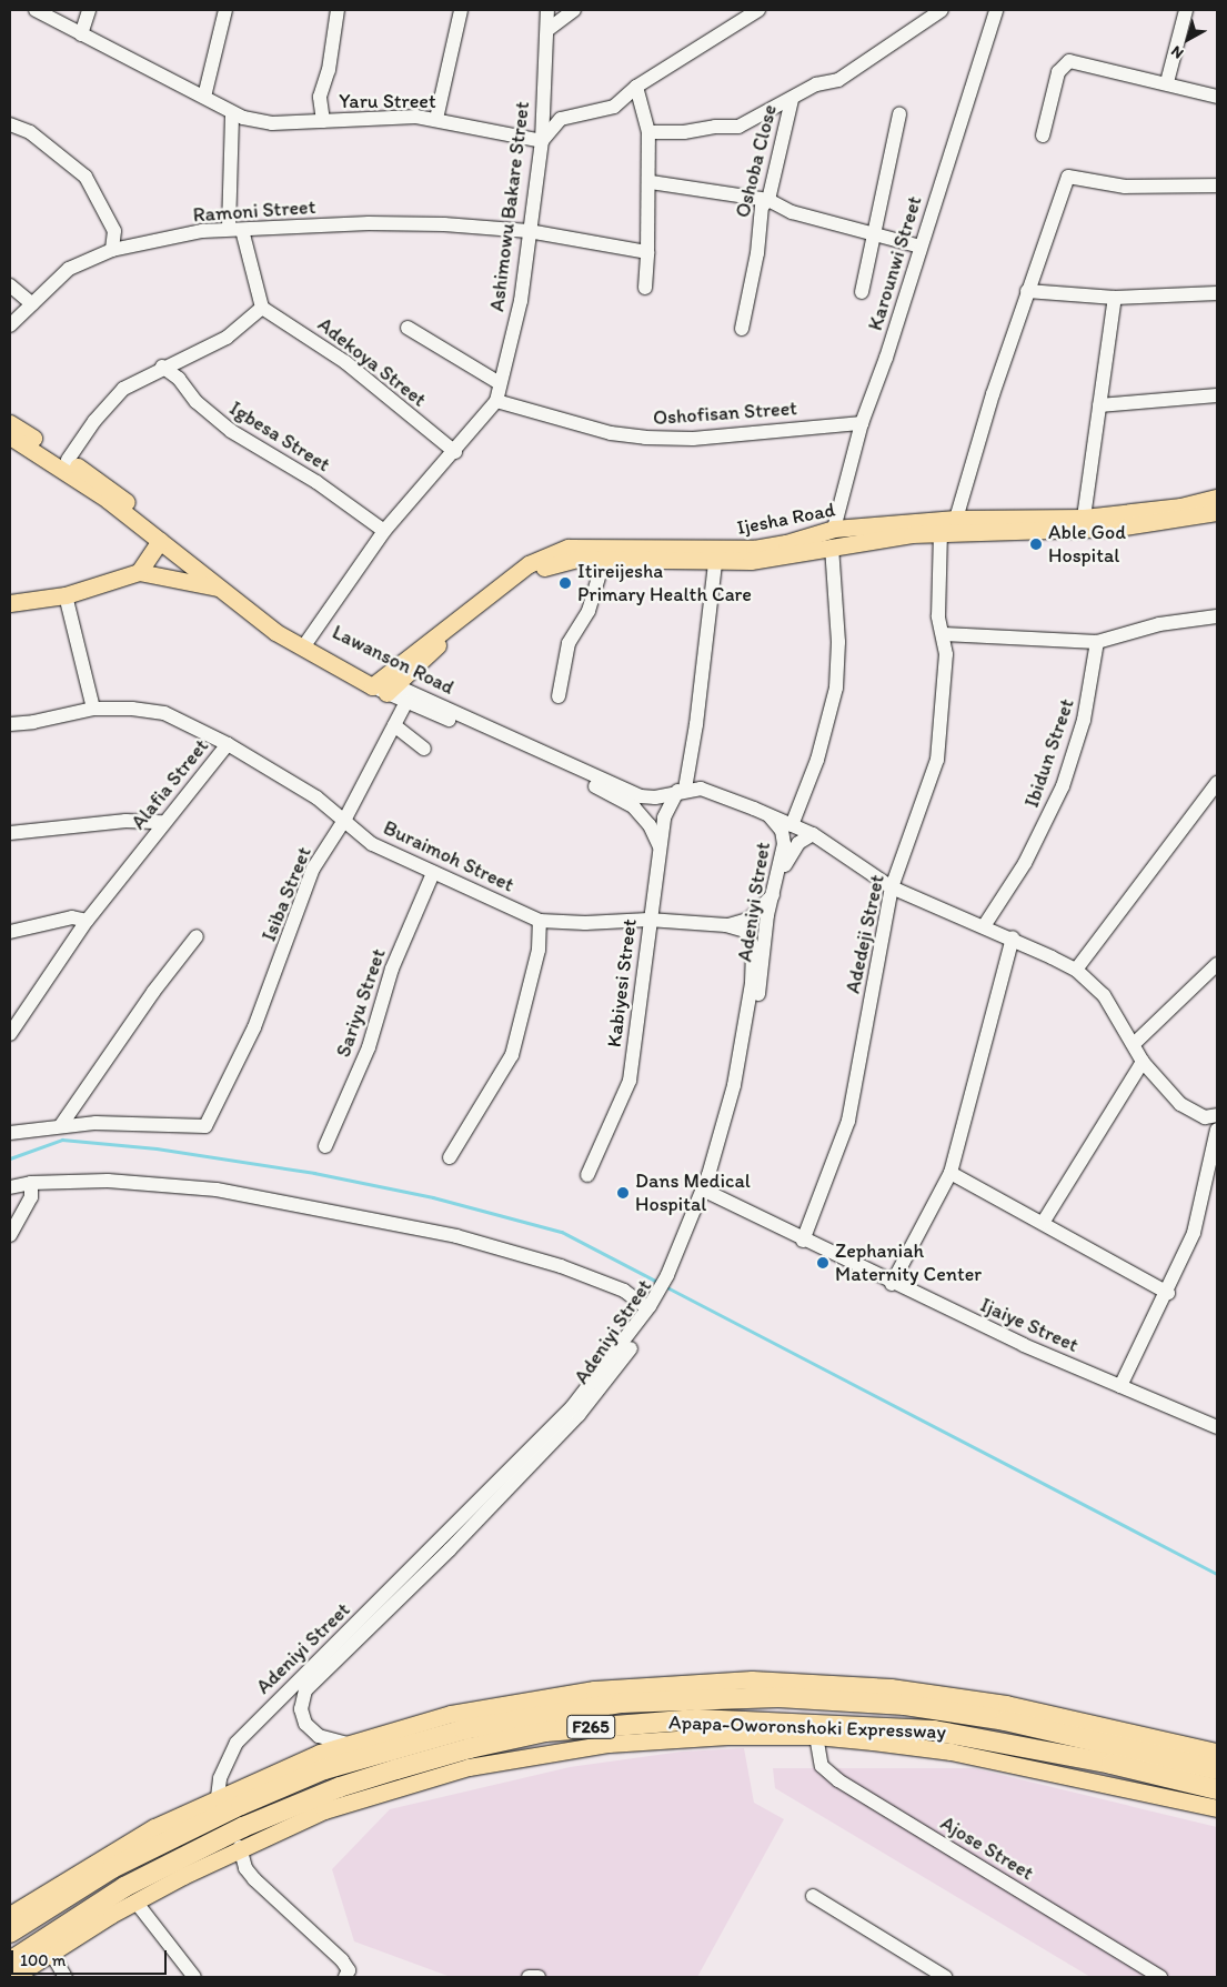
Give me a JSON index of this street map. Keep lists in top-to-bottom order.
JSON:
{
  "streets": {
    "highway": ["F265", "Apapa-Oworonshoki Expressway"],
    "main road": ["Ijesha Road", "Lawanson Road"],
    "street": [
      "Yaru Street",
      "Oshoba Close",
      "Ashimowu Bakare Street",
      "Ramoni Street",
      "Karounwi Street",
      "Adekoya Street",
      "Oshofisan Street",
      "Igbesa Street",
      "Ibidun Street",
      "Alafia Street",
      "Buraimoh Street",
      "Isiba Street",
      "Adeniyi Street",
      "Adedeji Street",
      "Kabiyesi Street",
      "Sariyu Street",
      "Ijaiye Street",
      "Ajose Street"
    ]
  },
  "crossings": [
    ["Yaru Street", "Ashimowu Bakare Street"],
    ["Ashimowu Bakare Street", "Ramoni Street"],
    ["Ashimowu Bakare Street", "Adekoya Street"],
    ["Ashimowu Bakare Street", "Oshofisan Street"],
    ["Ashimowu Bakare Street", "Igbesa Street"],
    ["Ashimowu Bakare Street", "Lawanson Road"],
    ["Karounwi Street", "Oshofisan Street"],
    ["Karounwi Street", "Ijesha Road"],
    ["Ijesha Road", "Lawanson Road"],
    ["Ijesha Road", "Adeniyi Street"],
    ["Ijesha Road", "Adedeji Street"],
    ["Ijesha Road", "Kabiyesi Street"],
    ["Lawanson Road", "Ibidun Street"],
    ["Lawanson Road", "Buraimoh Street"],
    ["Lawanson Road", "Adeniyi Street"],
    ["Lawanson Road", "Adedeji Street"],
    ["Lawanson Road", "Kabiyesi Street"],
    ["Alafia Street", "Buraimoh Street"],
    ["Buraimoh Street", "Isiba Street"],
    ["Buraimoh Street", "Adeniyi Street"],
    ["Buraimoh Street", "Kabiyesi Street"],
    ["Buraimoh Street", "Sariyu Street"],
    ["Adeniyi Street", "Kabiyesi Street"],
    ["Adeniyi Street", "Ijaiye Street"],
    ["Adeniyi Street", "Apapa-Oworonshoki Expressway"],
    ["Adedeji Street", "Ijaiye Street"],
    ["Apapa-Oworonshoki Expressway", "Ajose Street"]
  ],
  "places": [
    "Able God Hospital",
    "Itireijesha Primary Health Care",
    "Dans Medical Hospital",
    "Zephaniah Maternity Center"
  ],
  "scale_bar": "100 m",
  "north": "bottom left"
}
